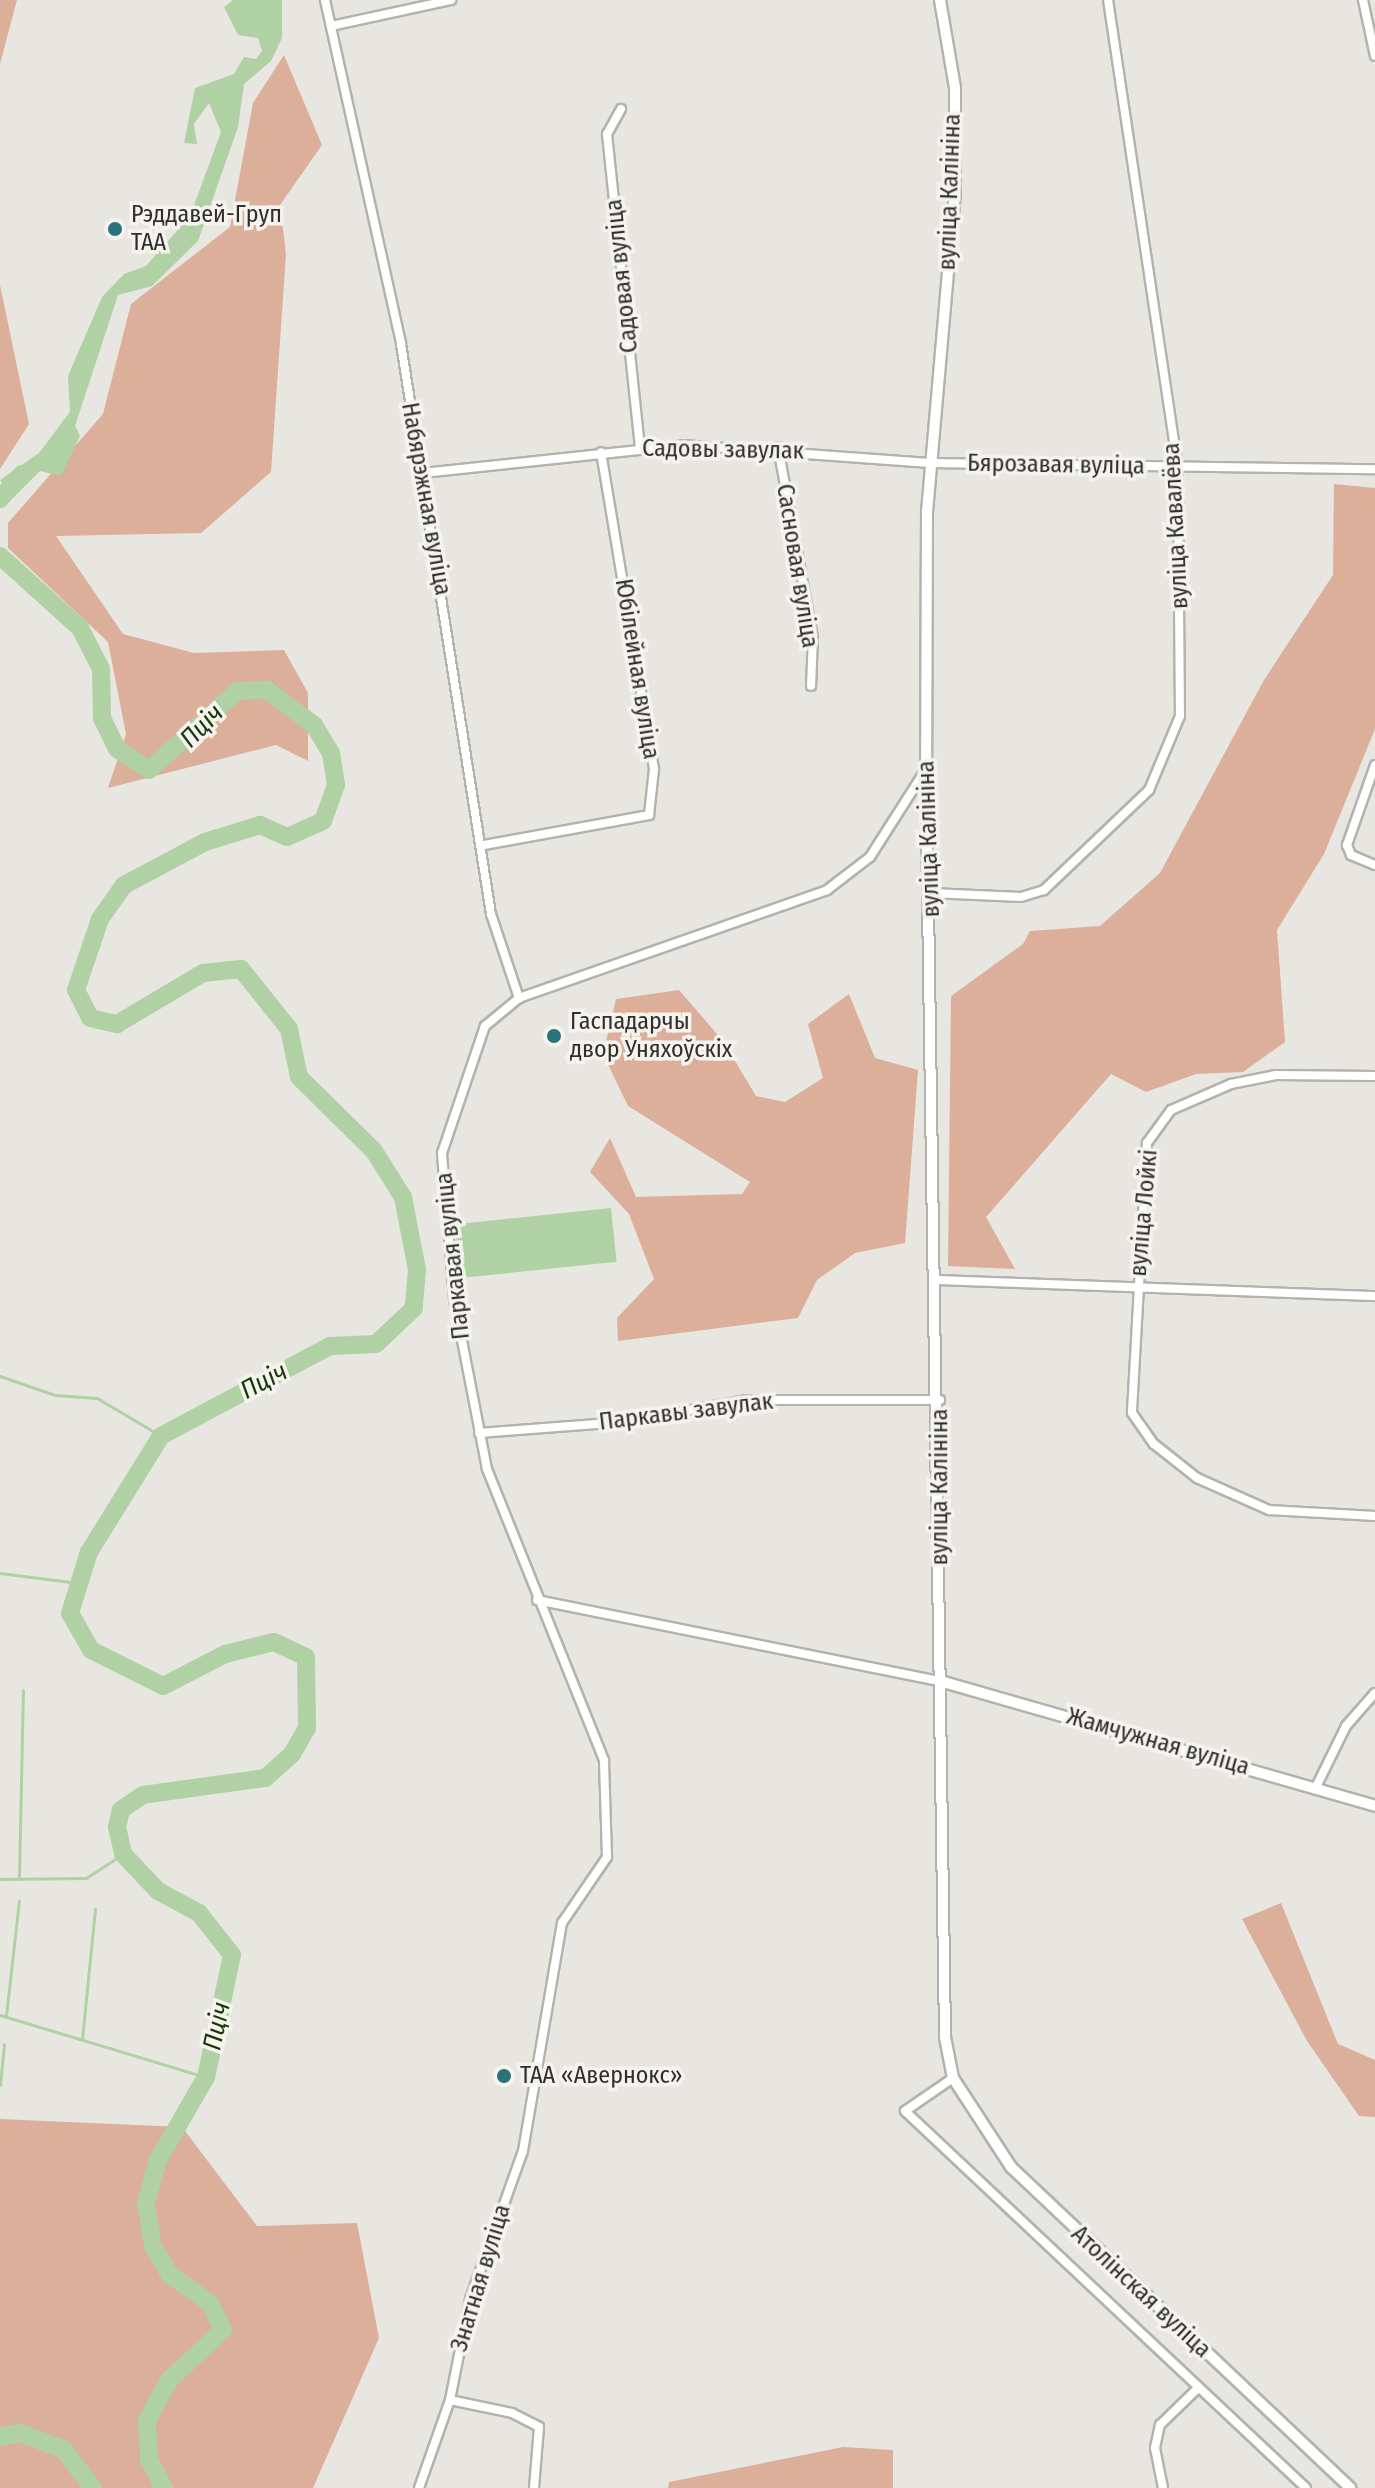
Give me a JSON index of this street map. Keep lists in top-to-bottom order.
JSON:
{
  "streets": {
    "street": [
      "вуліца Калініна",
      "Садовая вуліца",
      "Садовы завулак",
      "Бярозавая вуліца",
      "Набярэжная вуліца",
      "вуліца Кавалёва",
      "Сасновая вуліца",
      "Юбілейная вуліца",
      "вуліца Лойкі",
      "Паркавая вуліца",
      "Паркавы завулак",
      "Жамчужная вуліца",
      "Знатная вуліца",
      "Атолінская вуліца"
    ]
  },
  "crossings": [
    ["вуліца Калініна", "Садовы завулак"],
    ["вуліца Калініна", "Бярозавая вуліца"],
    ["вуліца Калініна", "вуліца Кавалёва"],
    ["вуліца Калініна", "вуліца Лойкі"],
    ["вуліца Калініна", "Паркавая вуліца"],
    ["вуліца Калініна", "Паркавы завулак"],
    ["вуліца Калініна", "Жамчужная вуліца"],
    ["вуліца Калініна", "Атолінская вуліца"],
    ["Садовая вуліца", "Садовы завулак"],
    ["Садовы завулак", "Бярозавая вуліца"],
    ["Садовы завулак", "Набярэжная вуліца"],
    ["Садовы завулак", "Сасновая вуліца"],
    ["Садовы завулак", "Юбілейная вуліца"],
    ["Бярозавая вуліца", "вуліца Кавалёва"],
    ["Набярэжная вуліца", "Юбілейная вуліца"],
    ["Набярэжная вуліца", "Паркавая вуліца"],
    ["Паркавая вуліца", "Паркавы завулак"],
    ["Паркавая вуліца", "Знатная вуліца"],
    ["Жамчужная вуліца", "Атолінская вуліца"]
  ],
  "water": ["Пціч"],
  "places": ["Рэддавей-Груп ТАА", "Гаспадарчы двор Уняхоўскіх", "ТАА «Авернокс»"]
}
